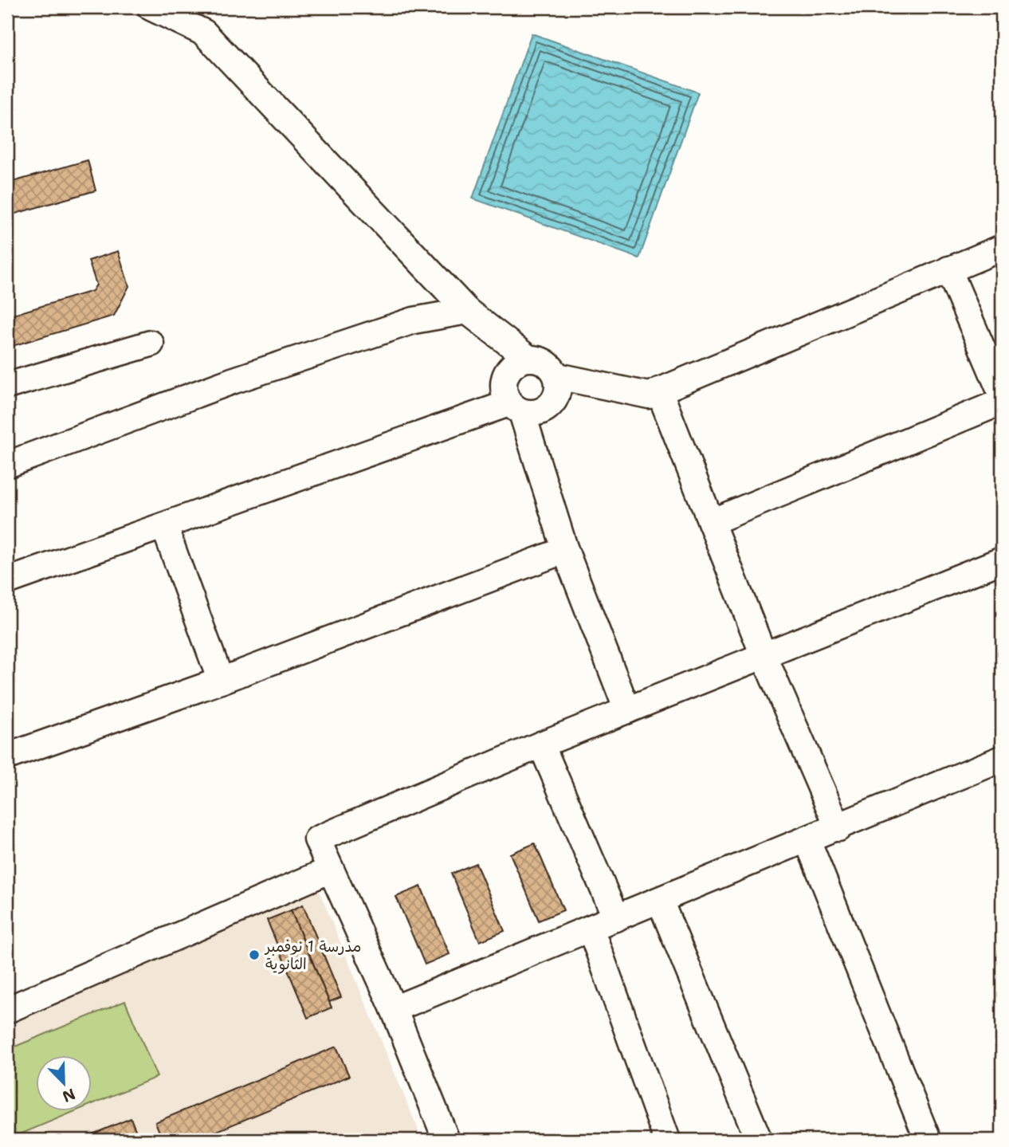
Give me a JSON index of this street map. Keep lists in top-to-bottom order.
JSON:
{
  "places": ["مدرسة 1 نوفمبر الثانوية"],
  "north": "bottom right"
}
